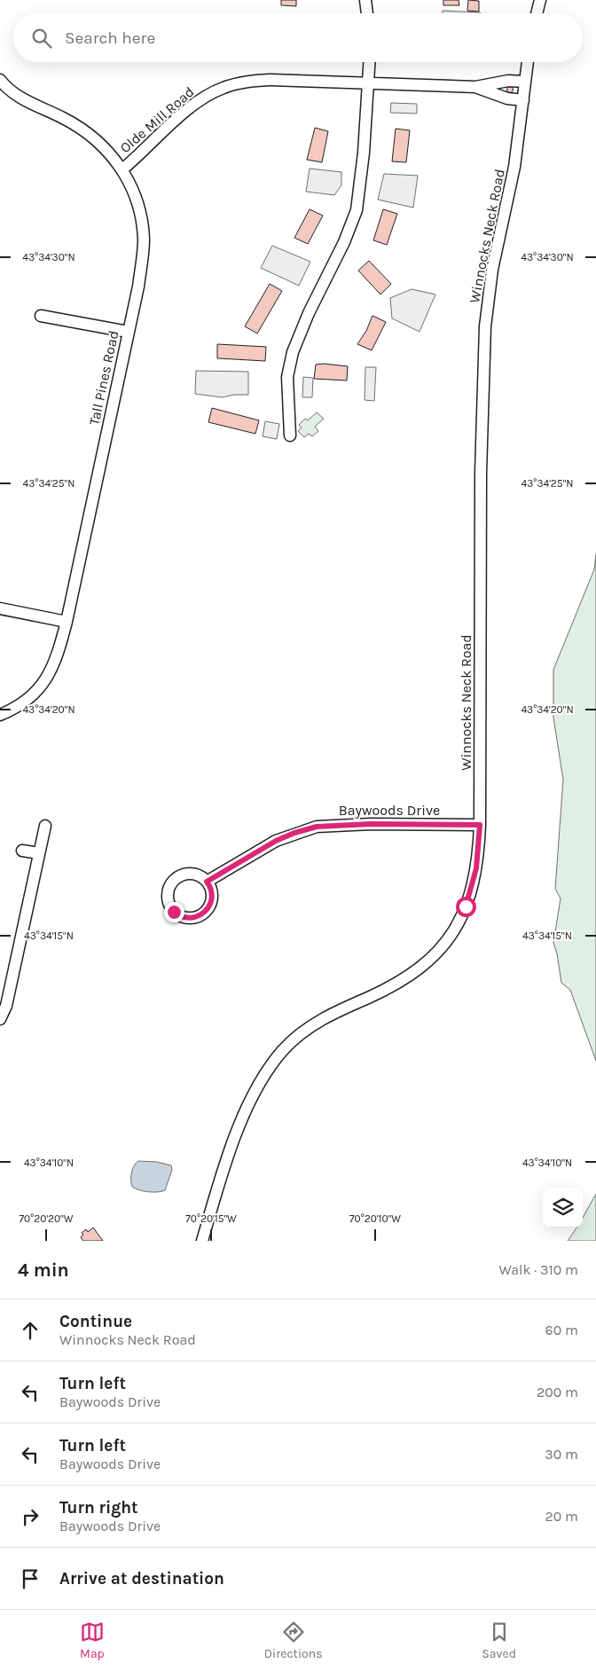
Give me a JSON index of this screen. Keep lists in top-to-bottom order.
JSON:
{
  "streets": {
    "street": [
      "Olde Mill Road",
      "Winnocks Neck Road",
      "Tall Pines Road",
      "Baywoods Drive"
    ]
  },
  "crossings": [
    ["Olde Mill Road", "Winnocks Neck Road"],
    ["Olde Mill Road", "Tall Pines Road"],
    ["Winnocks Neck Road", "Baywoods Drive"]
  ],
  "page": {
    "search": "Search here",
    "heading": ["4 min", "Walk · 310 m"],
    "list": [
      ["Continue", "Winnocks Neck Road", "60 m"],
      ["Turn left", "Baywoods Drive", "200 m"],
      ["Turn left", "Baywoods Drive", "30 m"],
      ["Turn right", "Baywoods Drive", "20 m"],
      "Arrive at destination"
    ],
    "nav": ["Map", "Directions", "Saved"]
  },
  "coordinates": [
    "43°34'30\"N",
    "43°34'25\"N",
    "43°34'20\"N",
    "43°34'15\"N",
    "43°34'10\"N",
    "70°20'20\"W",
    "70°20'15\"W",
    "70°20'10\"W"
  ]
}
